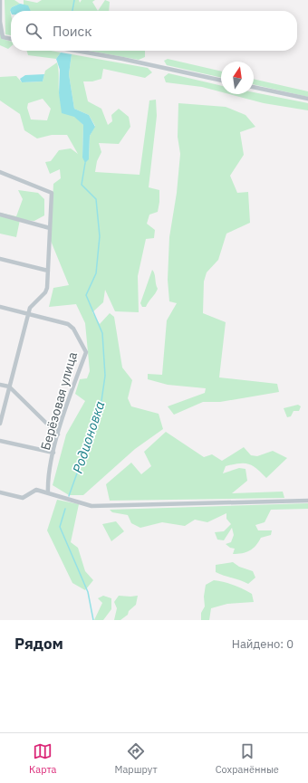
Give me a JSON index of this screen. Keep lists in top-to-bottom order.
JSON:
{
  "streets": {
    "street": ["Берёзовая улица"]
  },
  "water": ["Родионовка"],
  "north": "top",
  "page": {
    "search": "Поиск",
    "heading": ["Рядом", "Найдено: 0"],
    "nav": ["Карта", "Маршрут", "Сохранённые"]
  }
}
